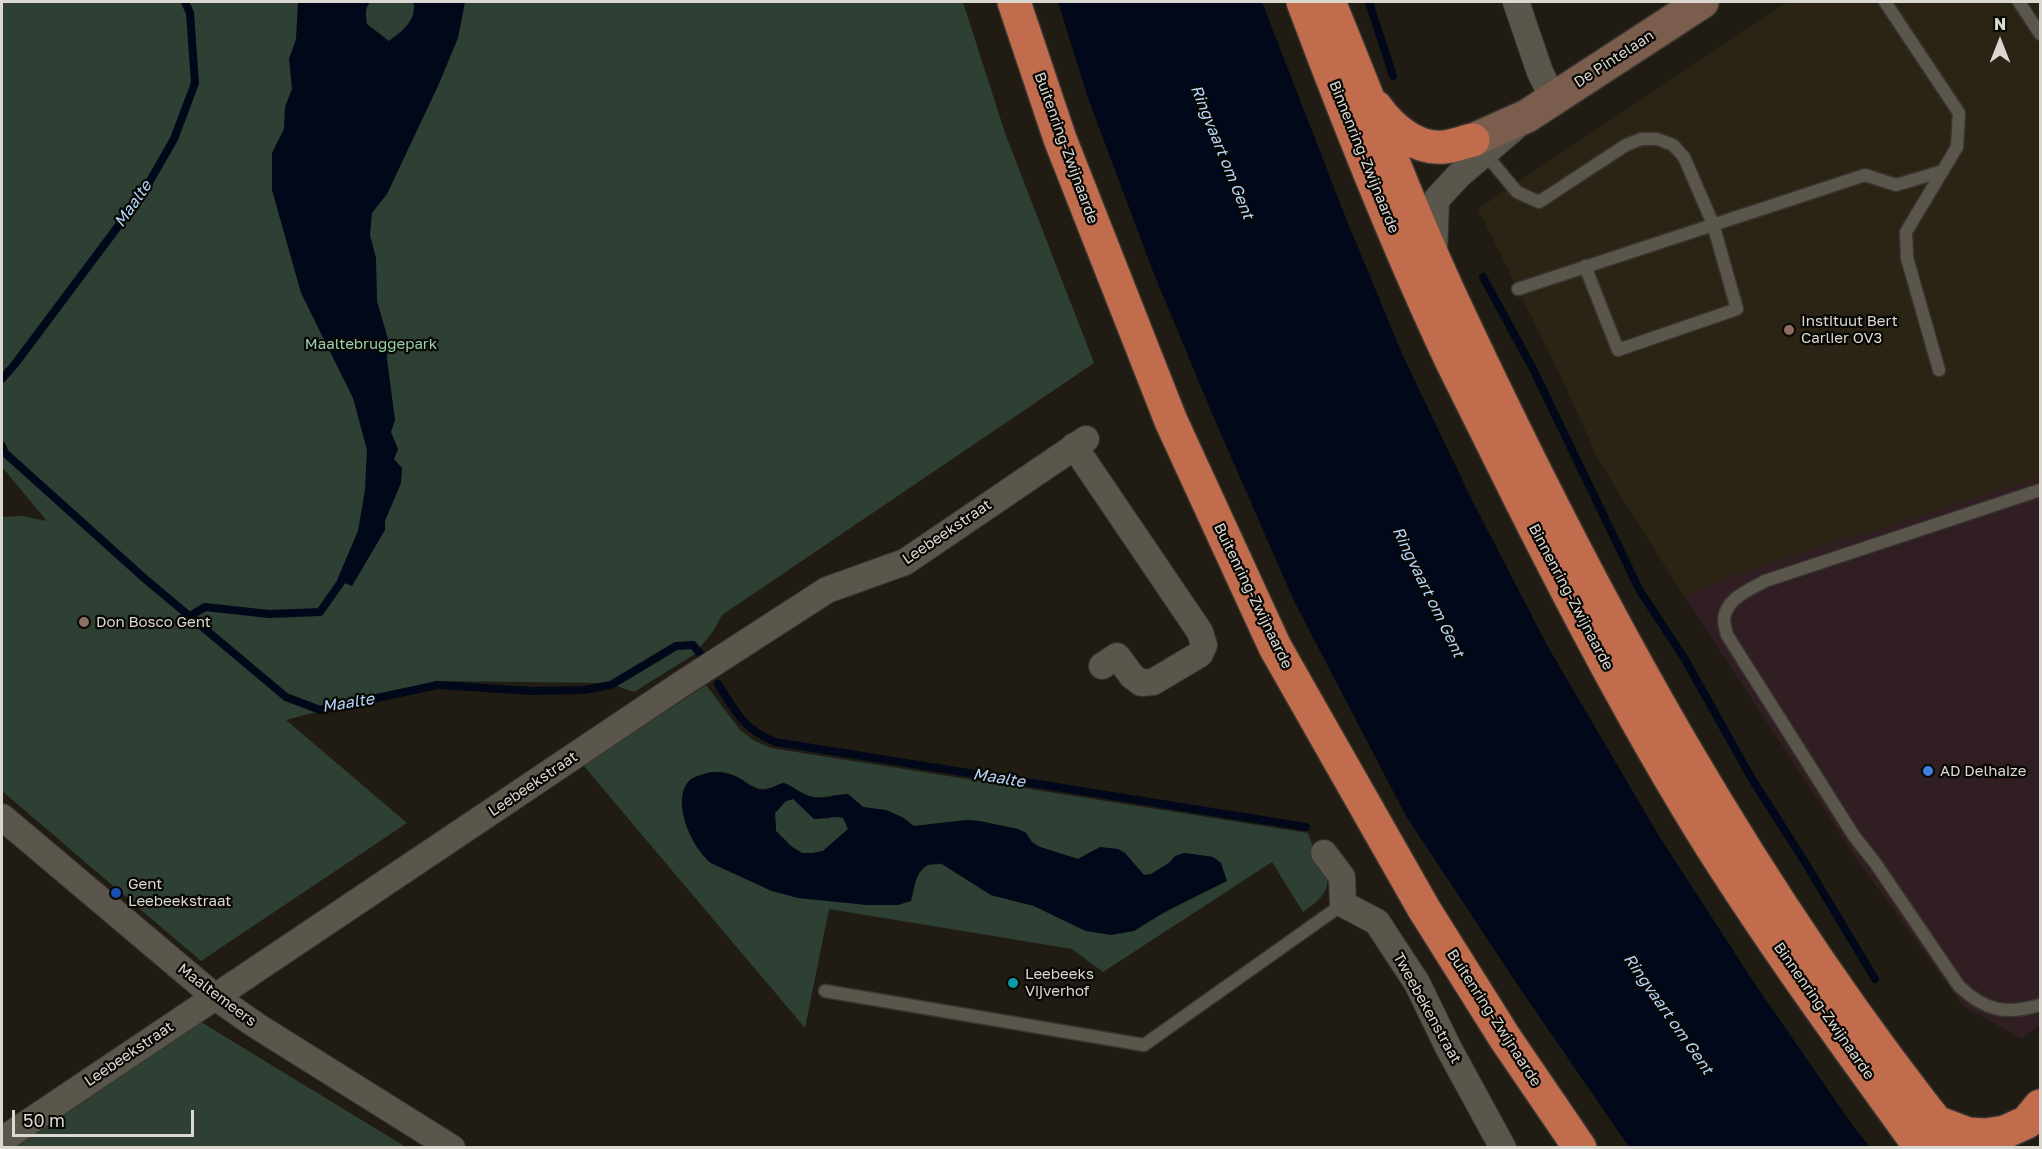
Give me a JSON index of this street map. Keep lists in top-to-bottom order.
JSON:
{
  "streets": {
    "highway": ["Buitenring-Zwijnaarde", "Binnenring-Zwijnaarde"],
    "main road": ["De Pintelaan"],
    "street": ["Leebeekstraat", "Maaltemeers", "Tweebekenstraat"]
  },
  "crossings": [
    ["Leebeekstraat", "Maaltemeers"]
  ],
  "water": ["Ringvaart om Gent", "Maalte"],
  "parks": ["Maaltebruggepark"],
  "places": [
    "Instituut Bert Carlier OV3",
    "Don Bosco Gent",
    "AD Delhaize",
    "Gent Leebeekstraat",
    "Leebeeks Vijverhof"
  ],
  "scale_bar": "50 m",
  "north": "top"
}
